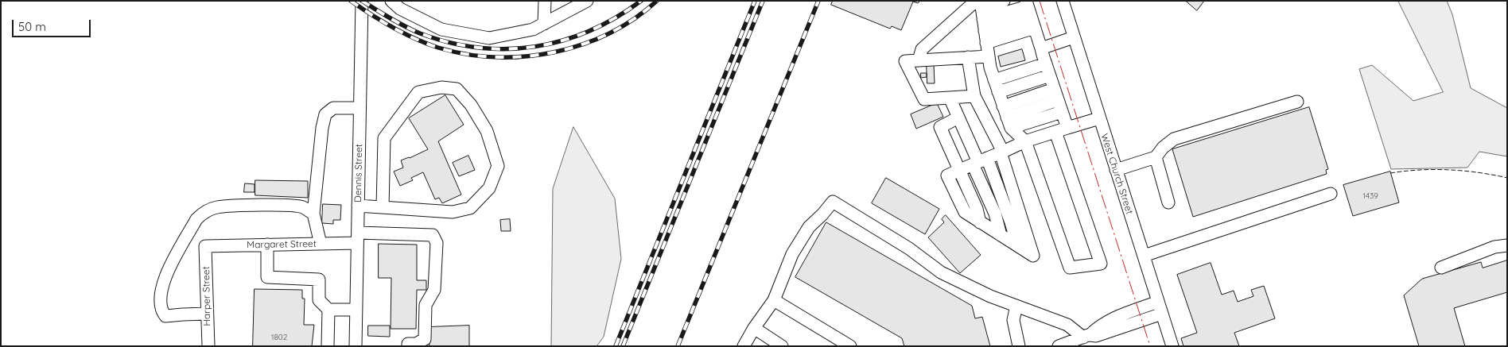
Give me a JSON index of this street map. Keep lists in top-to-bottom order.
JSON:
{
  "streets": {
    "street": [
      "Dennis Street",
      "West Church Street",
      "Margaret Street",
      "Harper Street"
    ]
  },
  "crossings": [
    ["Dennis Street", "Margaret Street"],
    ["Margaret Street", "Harper Street"]
  ],
  "house_numbers": ["1439", "1802"],
  "scale_bar": "50 m"
}
